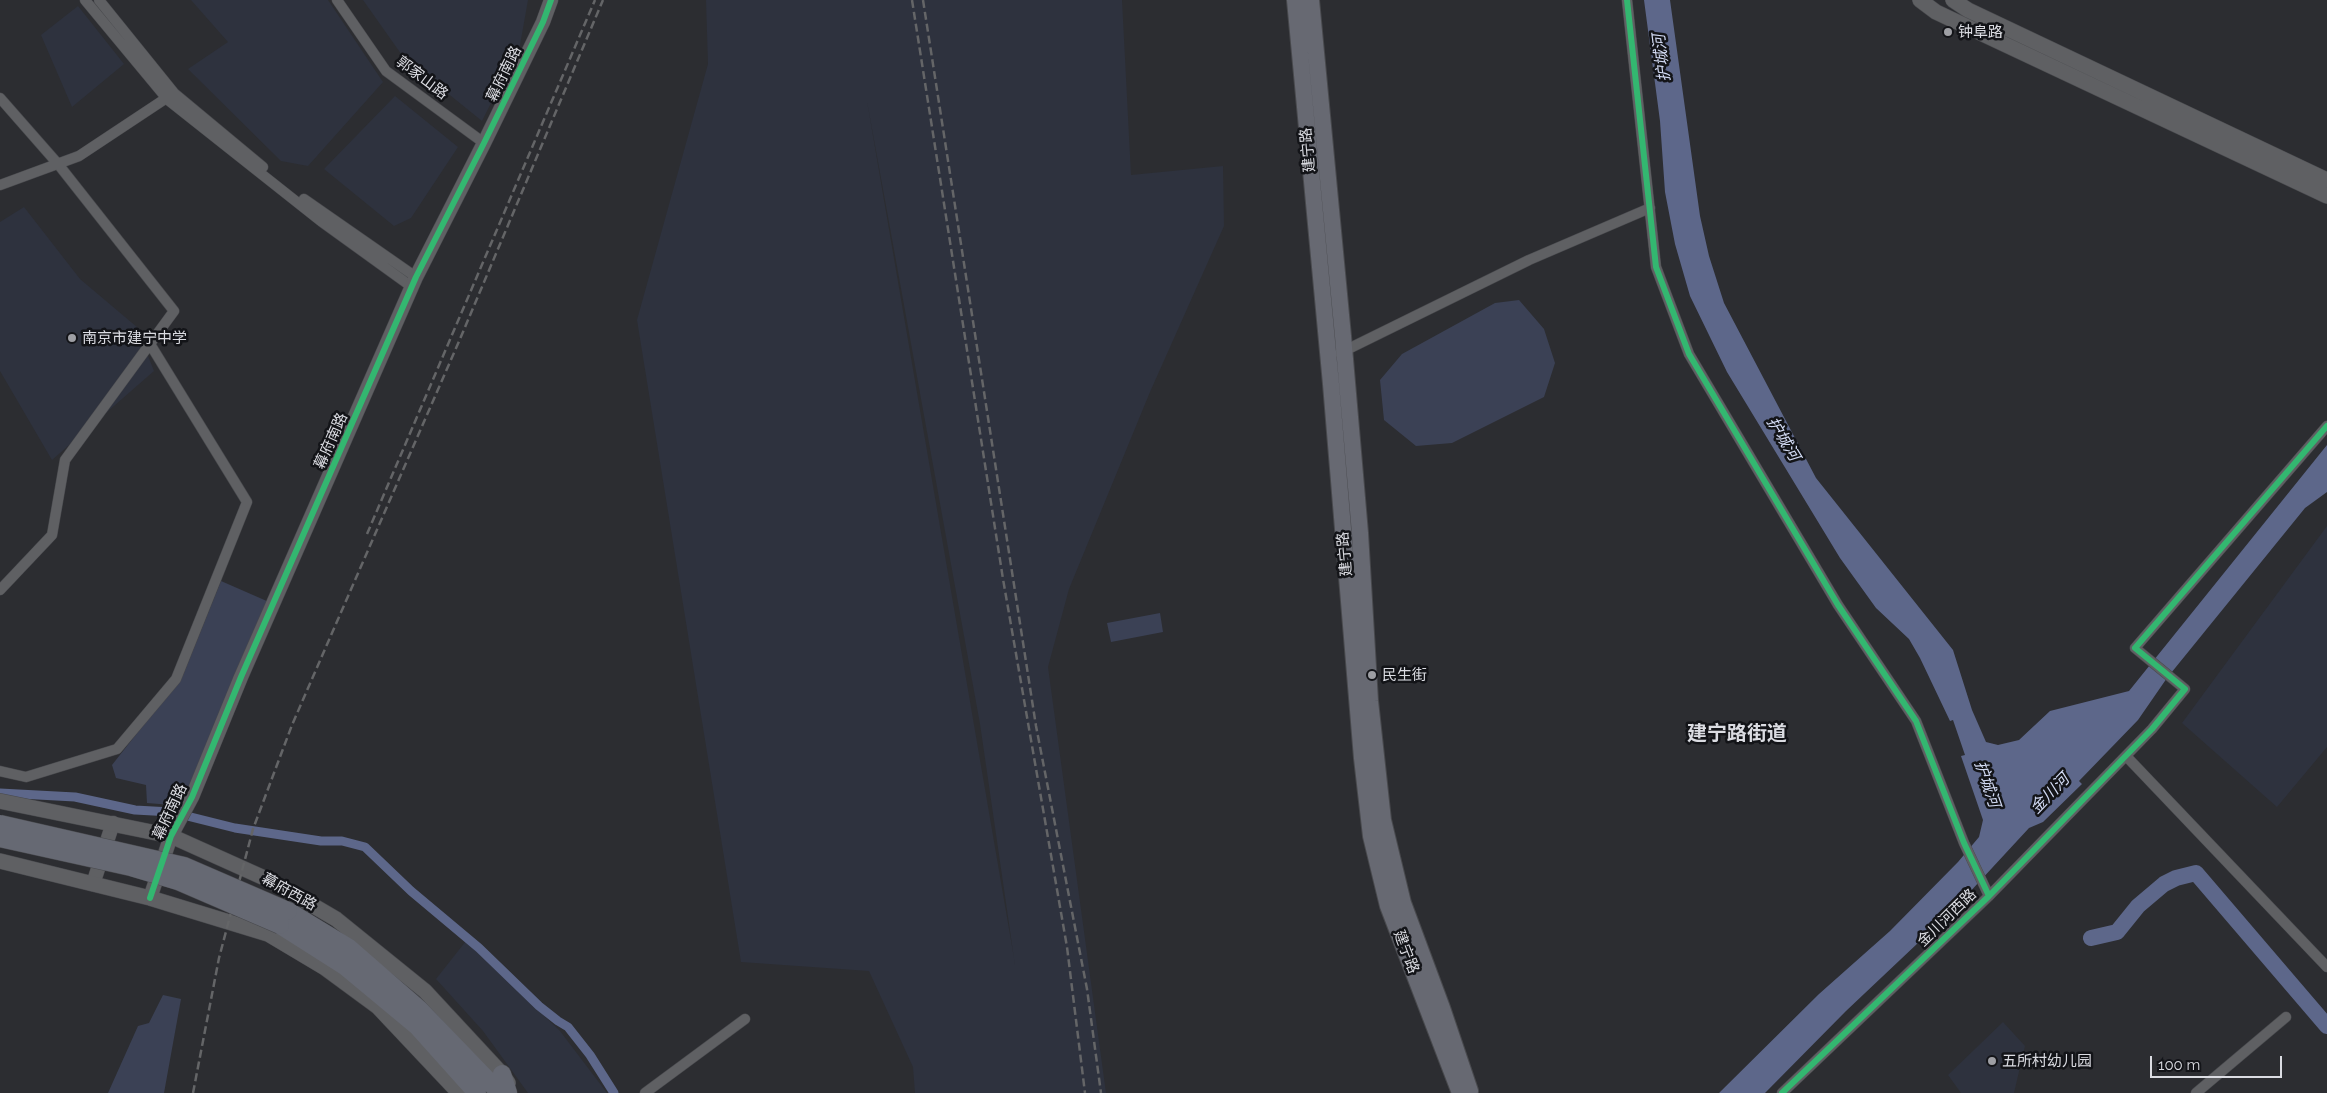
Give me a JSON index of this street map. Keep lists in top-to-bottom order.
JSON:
{
  "streets": {
    "highway": ["幕府西路"],
    "main road": ["建宁路"],
    "street": ["幕府南路", "郭家山路", "金川河西路"]
  },
  "crossings": [
    ["幕府南路", "郭家山路"],
    ["幕府南路", "幕府西路"]
  ],
  "districts": ["建宁路街道"],
  "water": ["护城河", "金川河"],
  "places": [
    "钟阜路",
    "南京市建宁中学",
    "民生街",
    "五所村幼儿园"
  ],
  "scale_bar": "100 m"
}
